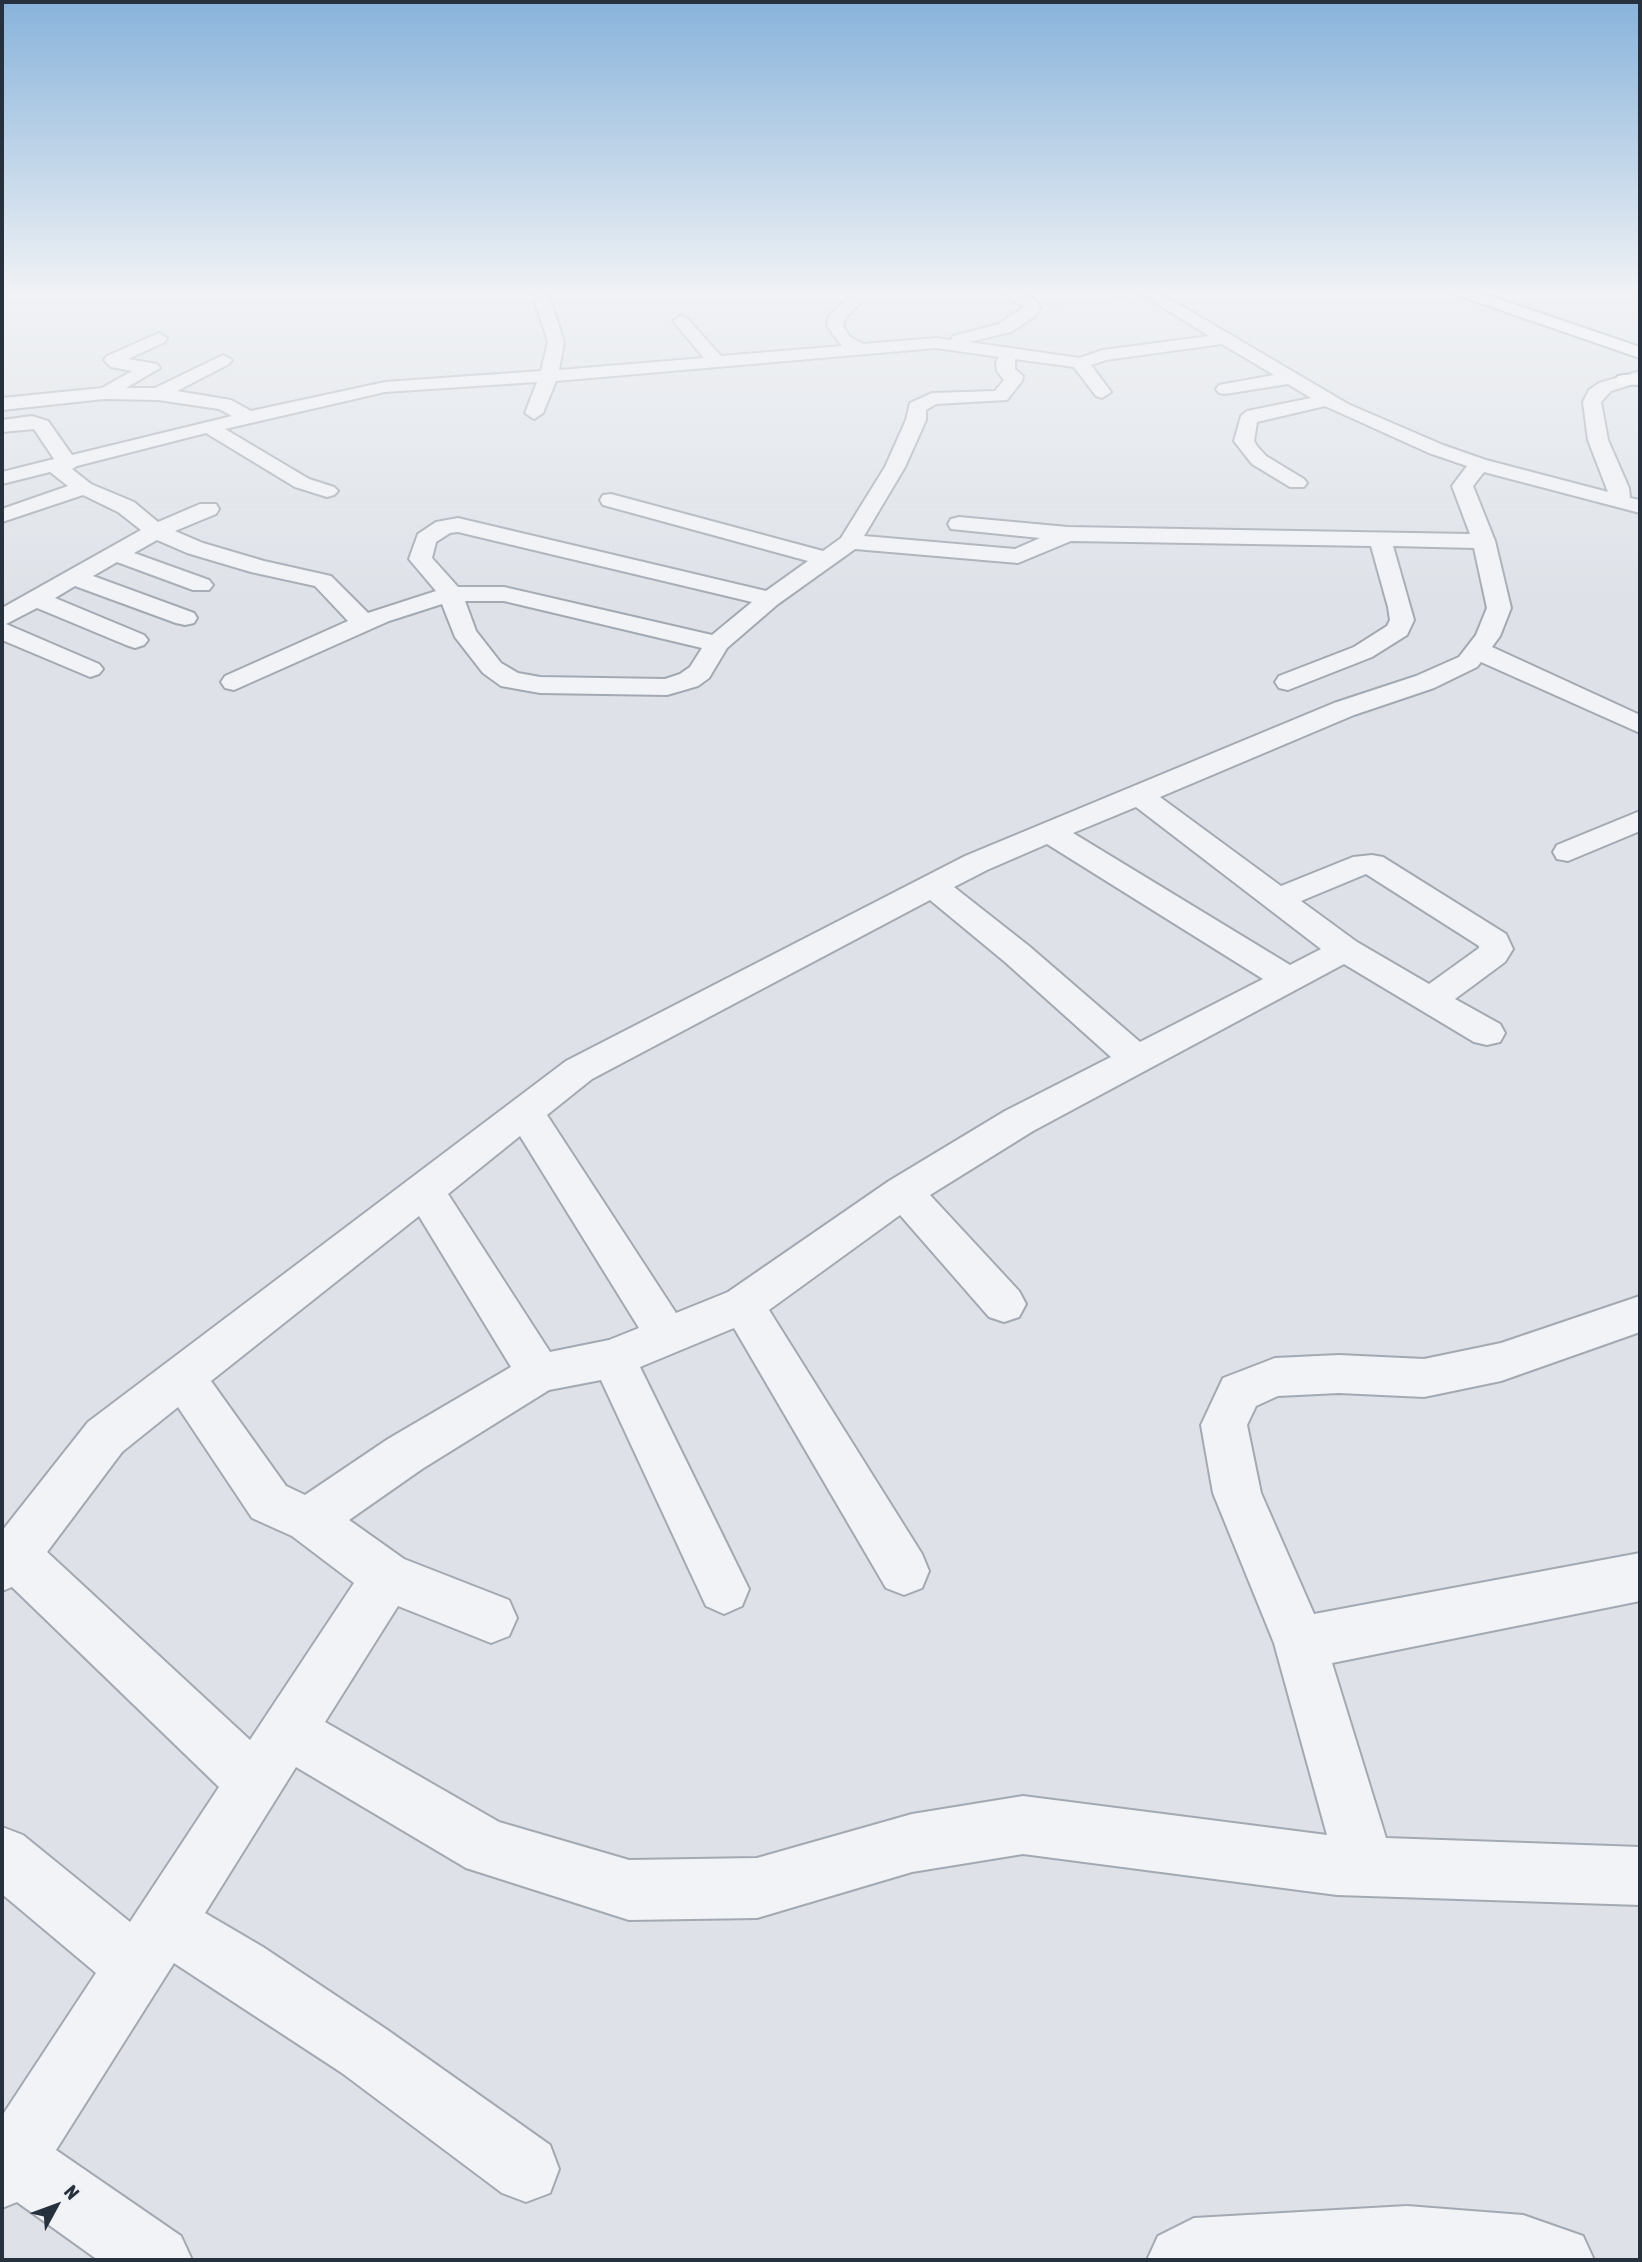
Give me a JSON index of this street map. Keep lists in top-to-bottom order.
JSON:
{
  "north": "top right"
}
